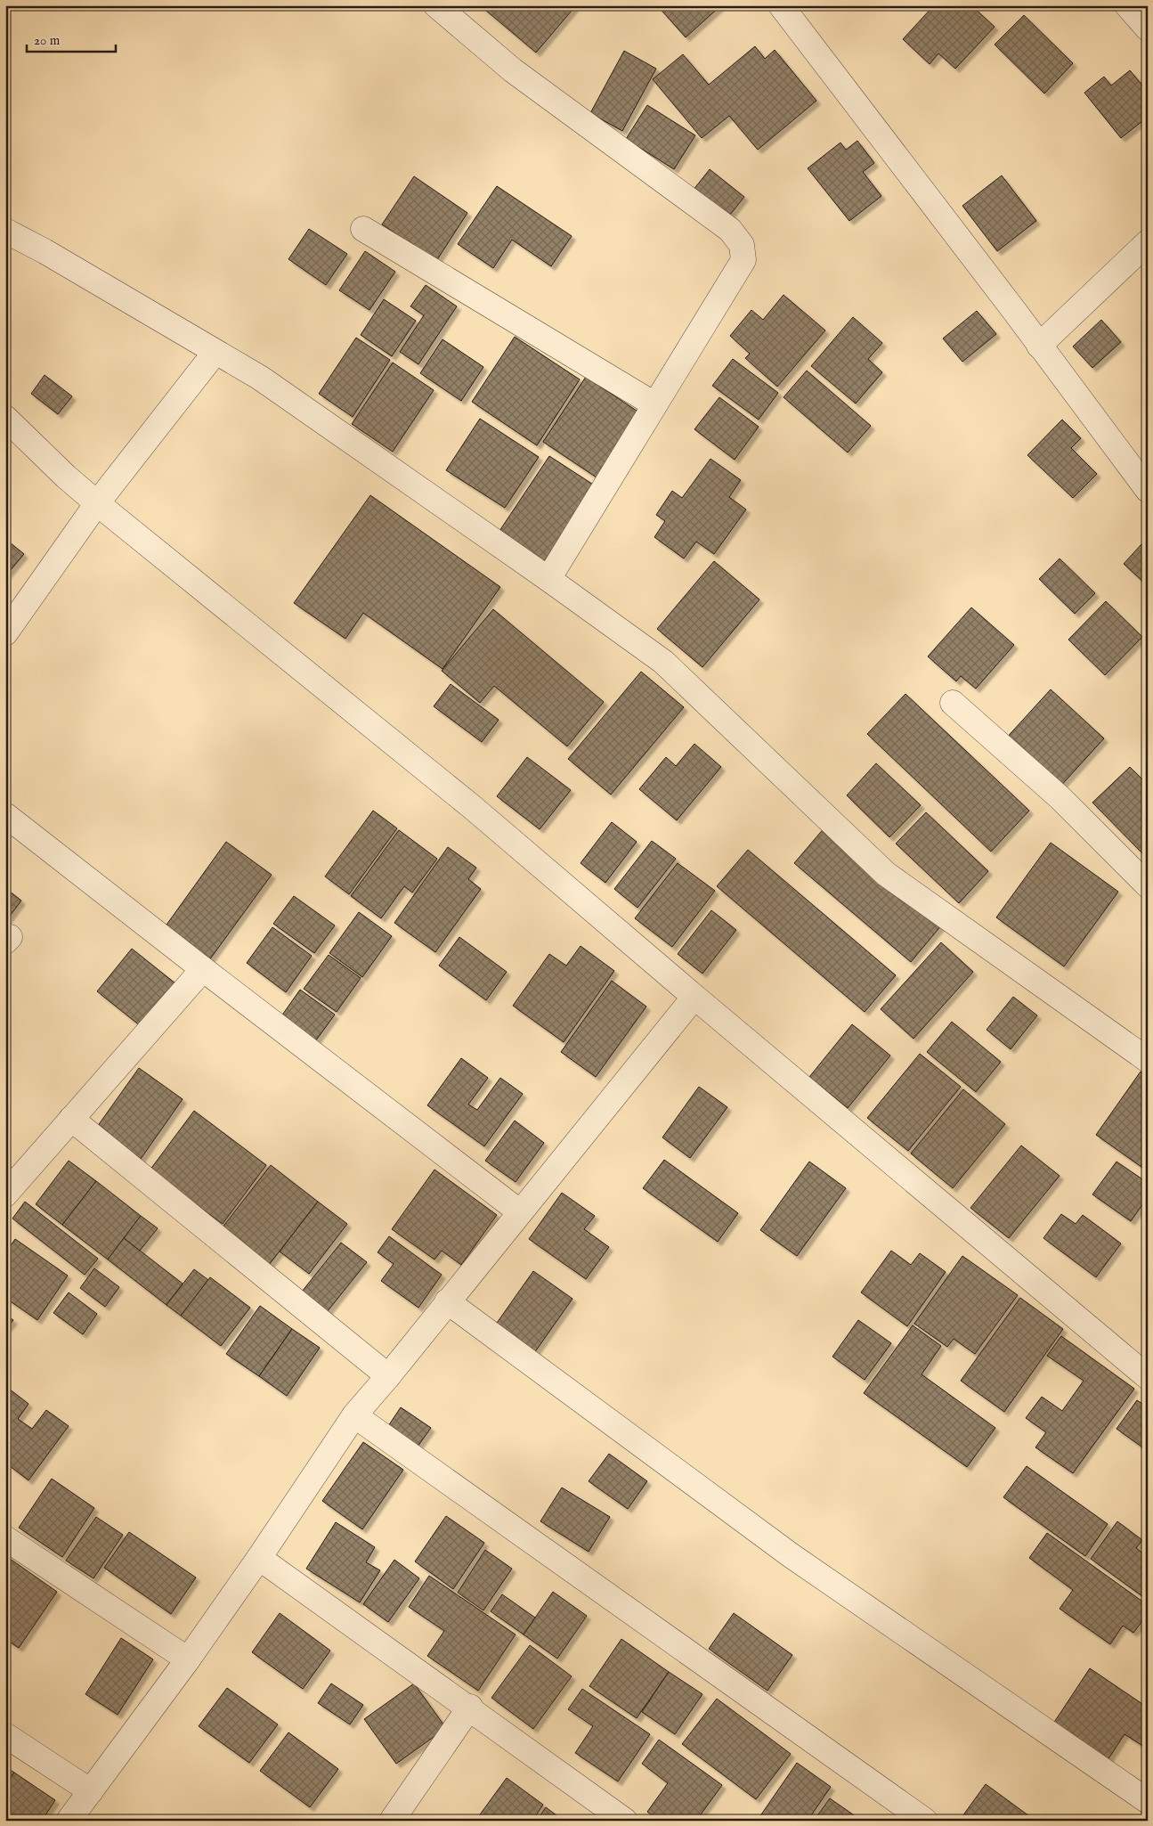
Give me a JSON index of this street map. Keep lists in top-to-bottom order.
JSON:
{
  "scale_bar": "20 m"
}
